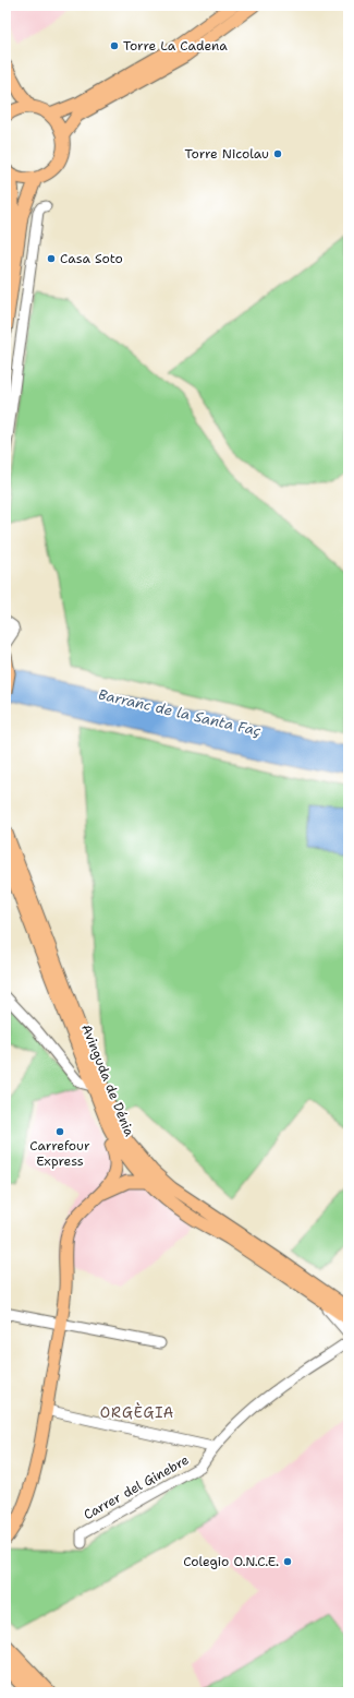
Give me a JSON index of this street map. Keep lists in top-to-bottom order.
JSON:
{
  "streets": {
    "main road": ["Avinguda de Dénia"],
    "street": ["Carrer del Ginebre"]
  },
  "districts": ["ORGÈGIA"],
  "water": ["Barranc de la Santa Faç"],
  "places": [
    "Torre La Cadena",
    "Torre Nicolau",
    "Casa Soto",
    "Carrefour Express",
    "Colegio O.N.C.E."
  ]
}
